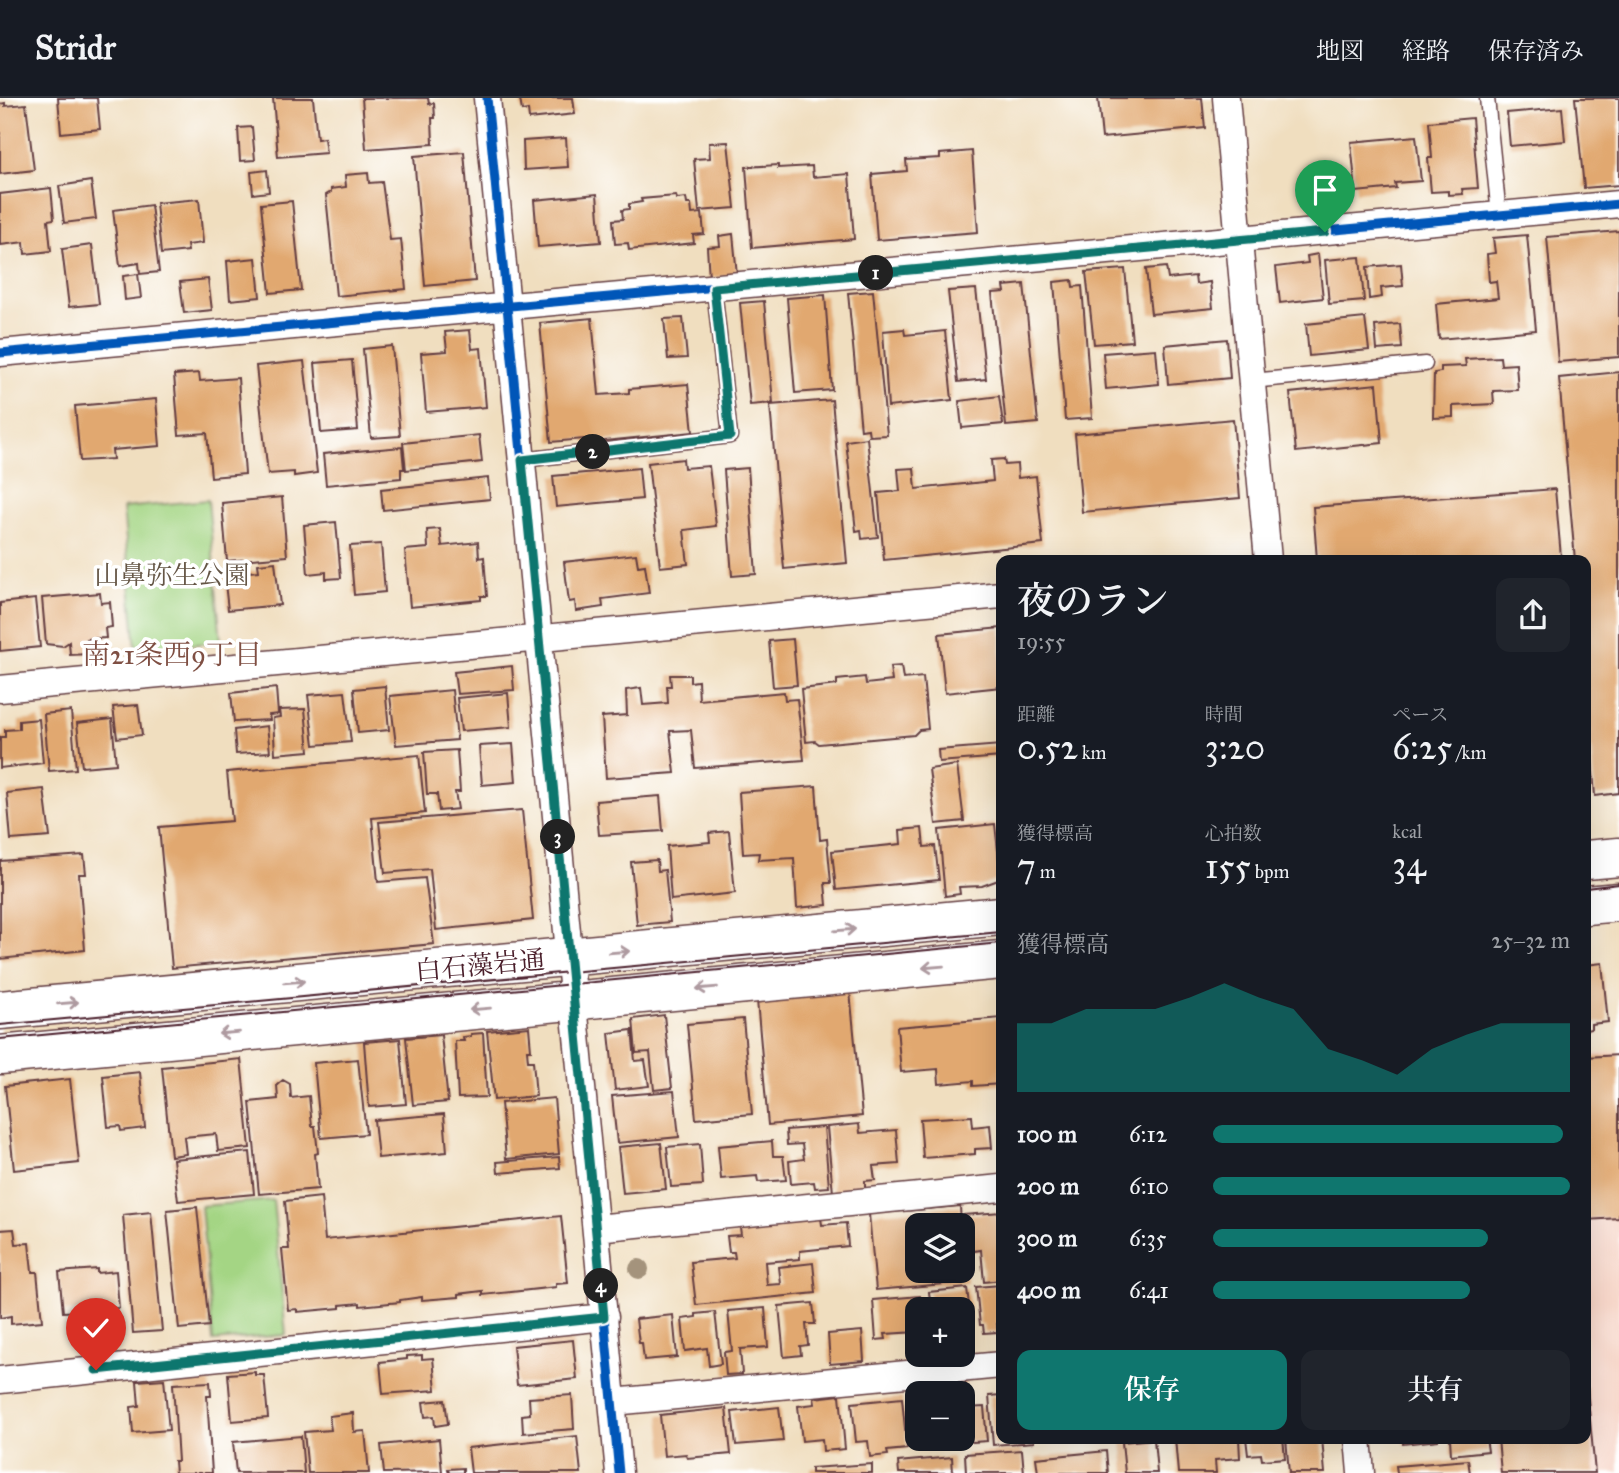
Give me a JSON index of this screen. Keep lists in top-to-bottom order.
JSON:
{
  "streets": {
    "main road": ["白石藻岩通"]
  },
  "districts": ["南21条西9丁目"],
  "parks": ["山鼻弥生公園"],
  "page": {
    "header": "Stridr",
    "nav": ["地図", "経路", "保存済み"],
    "pins": [
      "1",
      "2",
      "3",
      "4"
    ],
    "heading": ["夜のラン", "19:55"],
    "stats": [
      ["距離", "0.52 km"],
      ["時間", "3:20"],
      ["ペース", "6:25 /km"],
      ["獲得標高", "7 m"],
      ["心拍数", "155 bpm"],
      ["kcal", "34"]
    ],
    "chart": ["獲得標高", "25–32 m"],
    "list": [
      {
        "name": "100 m",
        "note": "6:12"
      },
      {
        "name": "200 m",
        "note": "6:10"
      },
      {
        "name": "300 m",
        "note": "6:35"
      },
      {
        "name": "400 m",
        "note": "6:41"
      }
    ],
    "map_buttons": ["+", "−"],
    "buttons": ["保存", "共有"]
  }
}
